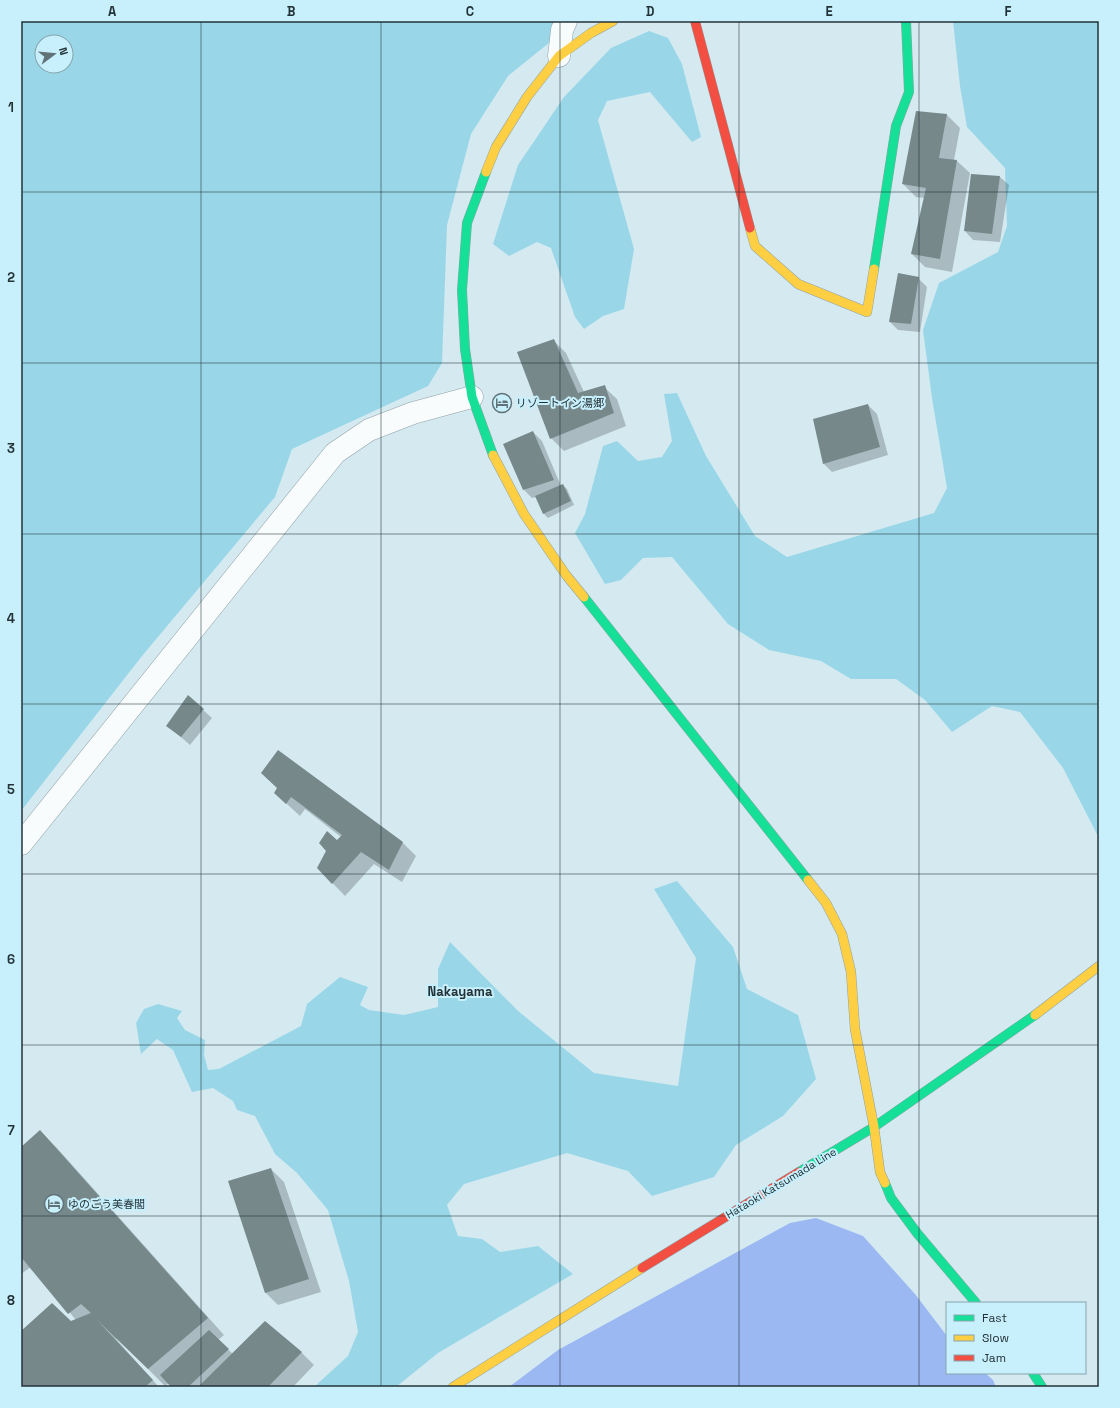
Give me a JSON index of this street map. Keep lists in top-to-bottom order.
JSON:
{
  "streets": {
    "street": ["Hataoki Katsumada Line"]
  },
  "districts": ["Nakayama"],
  "places": {
    "hotel": ["リゾートイン湯郷", "ゆのごう美春閣"]
  },
  "legend": ["Fast", "Slow", "Jam"],
  "north": "right",
  "grid": {
    "columns": [
      "A",
      "B",
      "C",
      "D",
      "E",
      "F"
    ],
    "rows": [
      "1",
      "2",
      "3",
      "4",
      "5",
      "6",
      "7",
      "8"
    ]
  }
}
